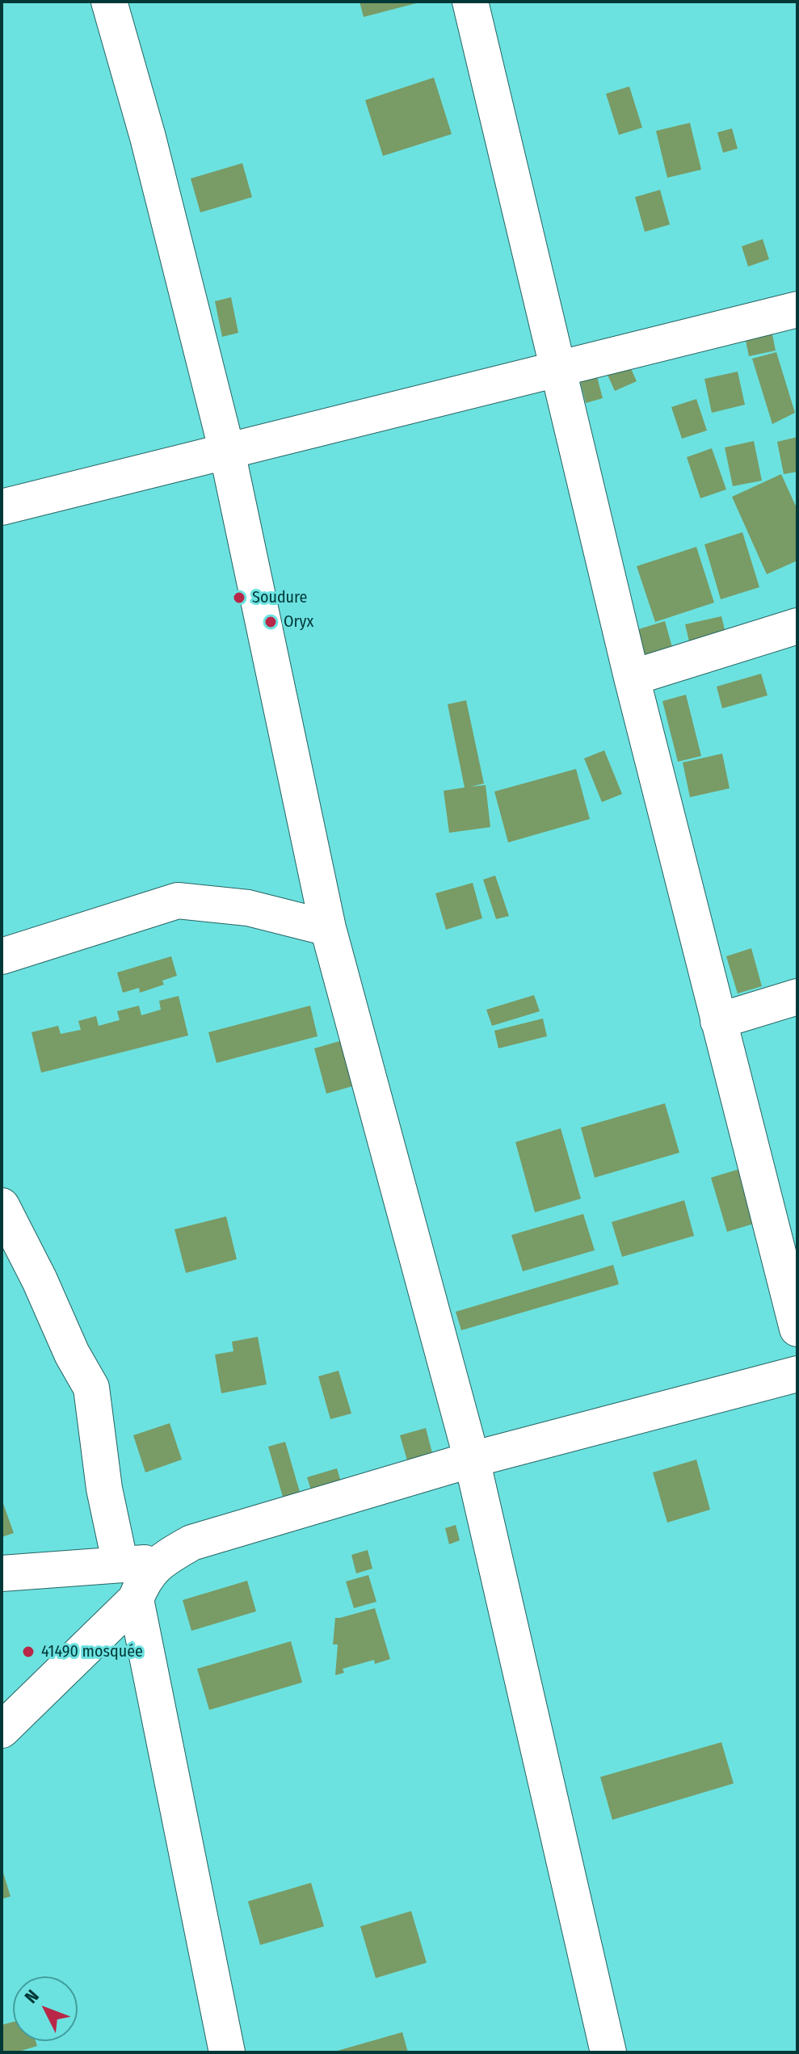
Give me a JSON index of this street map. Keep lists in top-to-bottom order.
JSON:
{
  "places": ["Soudure", "Oryx", "41490 mosquée"],
  "north": "top left"
}
